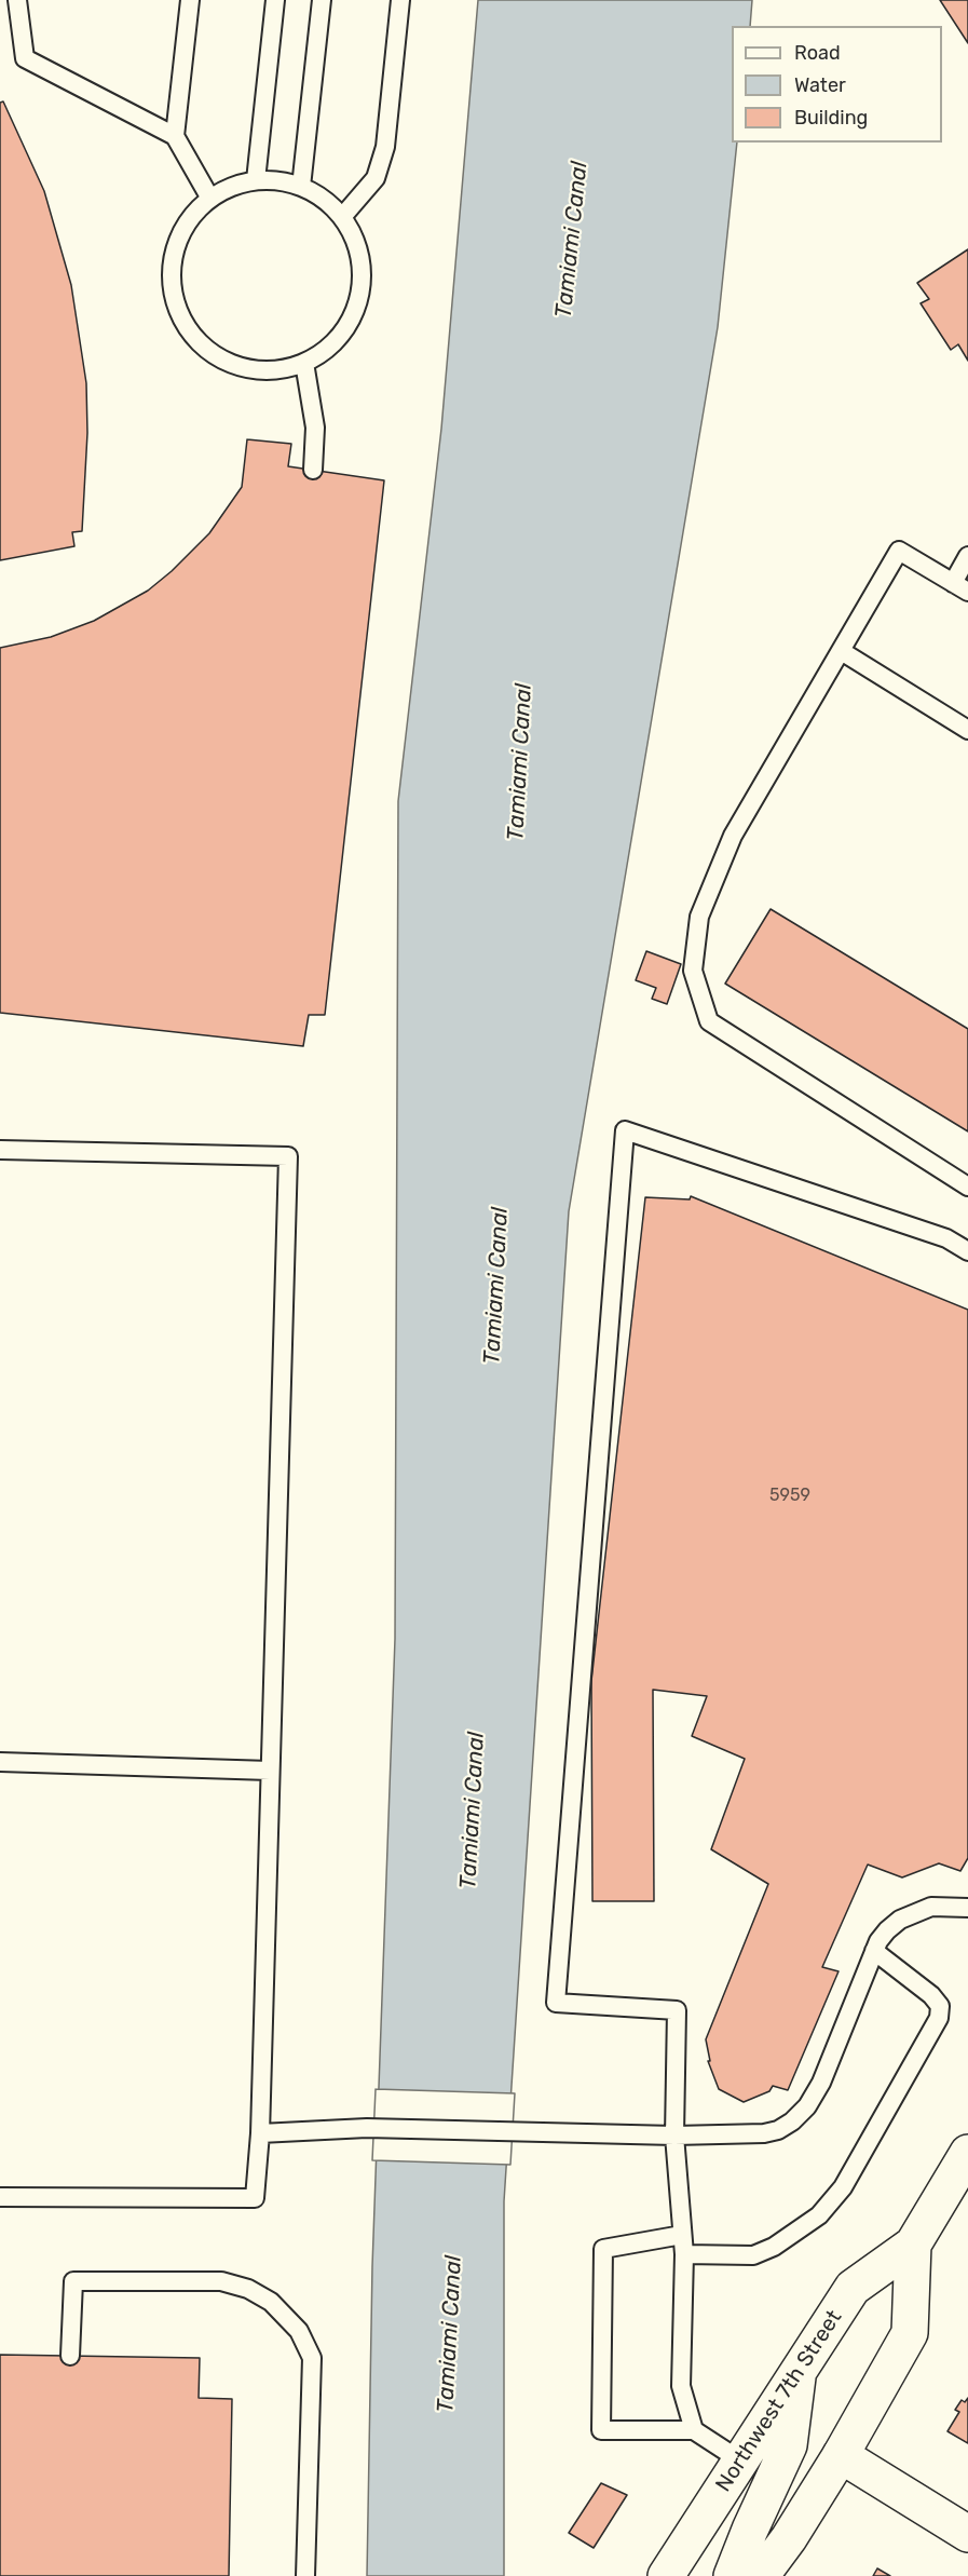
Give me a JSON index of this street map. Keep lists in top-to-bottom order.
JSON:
{
  "streets": {
    "main road": ["Northwest 7th Street"]
  },
  "water": ["Tamiami Canal"],
  "house_numbers": ["5959"],
  "legend": ["Road", "Water", "Building"]
}
